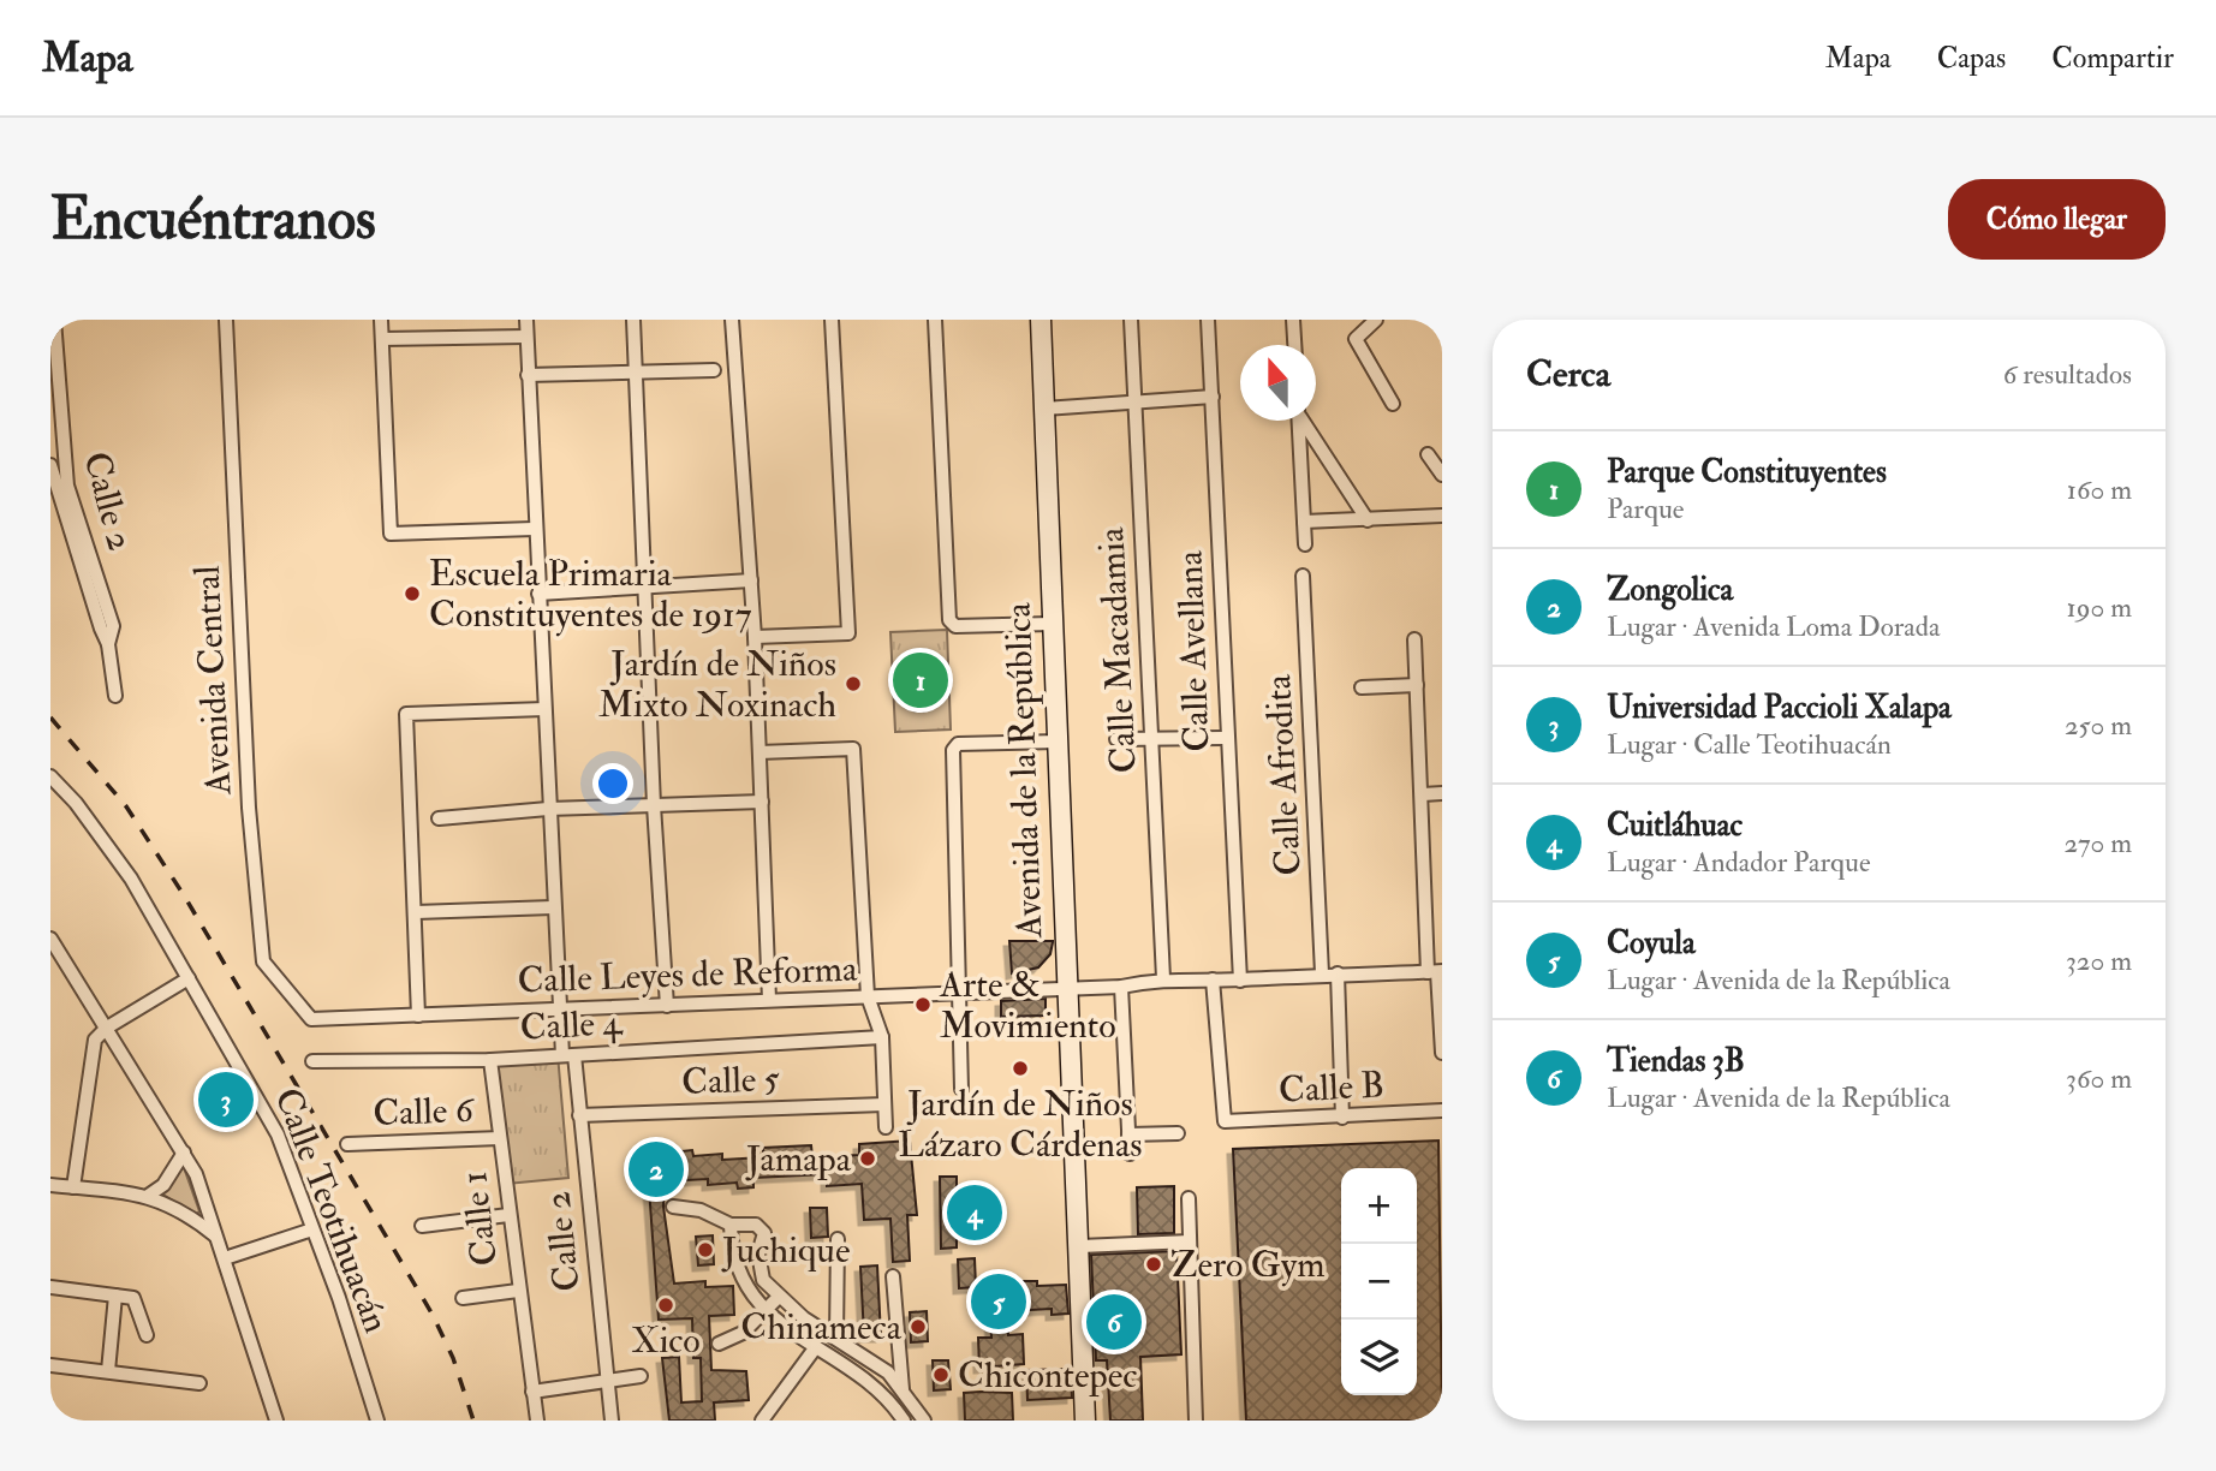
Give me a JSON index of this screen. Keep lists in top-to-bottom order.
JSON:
{
  "streets": {
    "main road": ["Avenida de la República"],
    "street": [
      "Calle 2",
      "Calle Macadamia",
      "Calle Avellana",
      "Avenida Central",
      "Calle Afrodita",
      "Calle Leyes de Reforma",
      "Calle 4",
      "Calle 5",
      "Calle B",
      "Calle 6",
      "Calle Teotihuacán",
      "Calle 1"
    ]
  },
  "crossings": [
    ["Calle 2", "Calle Leyes de Reforma"],
    ["Calle 2", "Calle 4"],
    ["Calle 2", "Calle 5"],
    ["Calle Macadamia", "Calle Leyes de Reforma"],
    ["Calle Avellana", "Calle Leyes de Reforma"],
    ["Avenida Central", "Calle Leyes de Reforma"],
    ["Avenida de la República", "Calle Leyes de Reforma"],
    ["Calle Afrodita", "Calle Leyes de Reforma"],
    ["Calle Leyes de Reforma", "Calle B"],
    ["Calle 4", "Calle 1"],
    ["Calle 6", "Calle 1"]
  ],
  "places": [
    "Escuela Primaria Constituyentes de 1917",
    "Jardín de Niños Mixto Noxinach",
    "Arte & Movimiento",
    "Jardín de Niños Lázaro Cárdenas",
    "Jamapa",
    "Juchique",
    "Zero Gym",
    "Xico",
    "Chinameca",
    "Chicontepec"
  ],
  "north": "top",
  "page": {
    "header": "Mapa",
    "nav": ["Mapa", "Capas", "Compartir"],
    "buttons": "Cómo llegar",
    "title": "Encuéntranos",
    "heading": ["Cerca", "6 resultados"],
    "list": [
      {
        "mark": "1",
        "name": "Parque Constituyentes",
        "note": "Parque",
        "value": "160 m"
      },
      {
        "mark": "2",
        "name": "Zongolica",
        "note": "Lugar · Avenida Loma Dorada",
        "value": "190 m"
      },
      {
        "mark": "3",
        "name": "Universidad Paccioli Xalapa",
        "note": "Lugar · Calle Teotihuacán",
        "value": "250 m"
      },
      {
        "mark": "4",
        "name": "Cuitláhuac",
        "note": "Lugar · Andador Parque",
        "value": "270 m"
      },
      {
        "mark": "5",
        "name": "Coyula",
        "note": "Lugar · Avenida de la República",
        "value": "320 m"
      },
      {
        "mark": "6",
        "name": "Tiendas 3B",
        "note": "Lugar · Avenida de la República",
        "value": "360 m"
      }
    ],
    "pins": [
      "1",
      "3",
      "2",
      "4",
      "5",
      "6"
    ],
    "map_buttons": ["+", "−"]
  }
}
